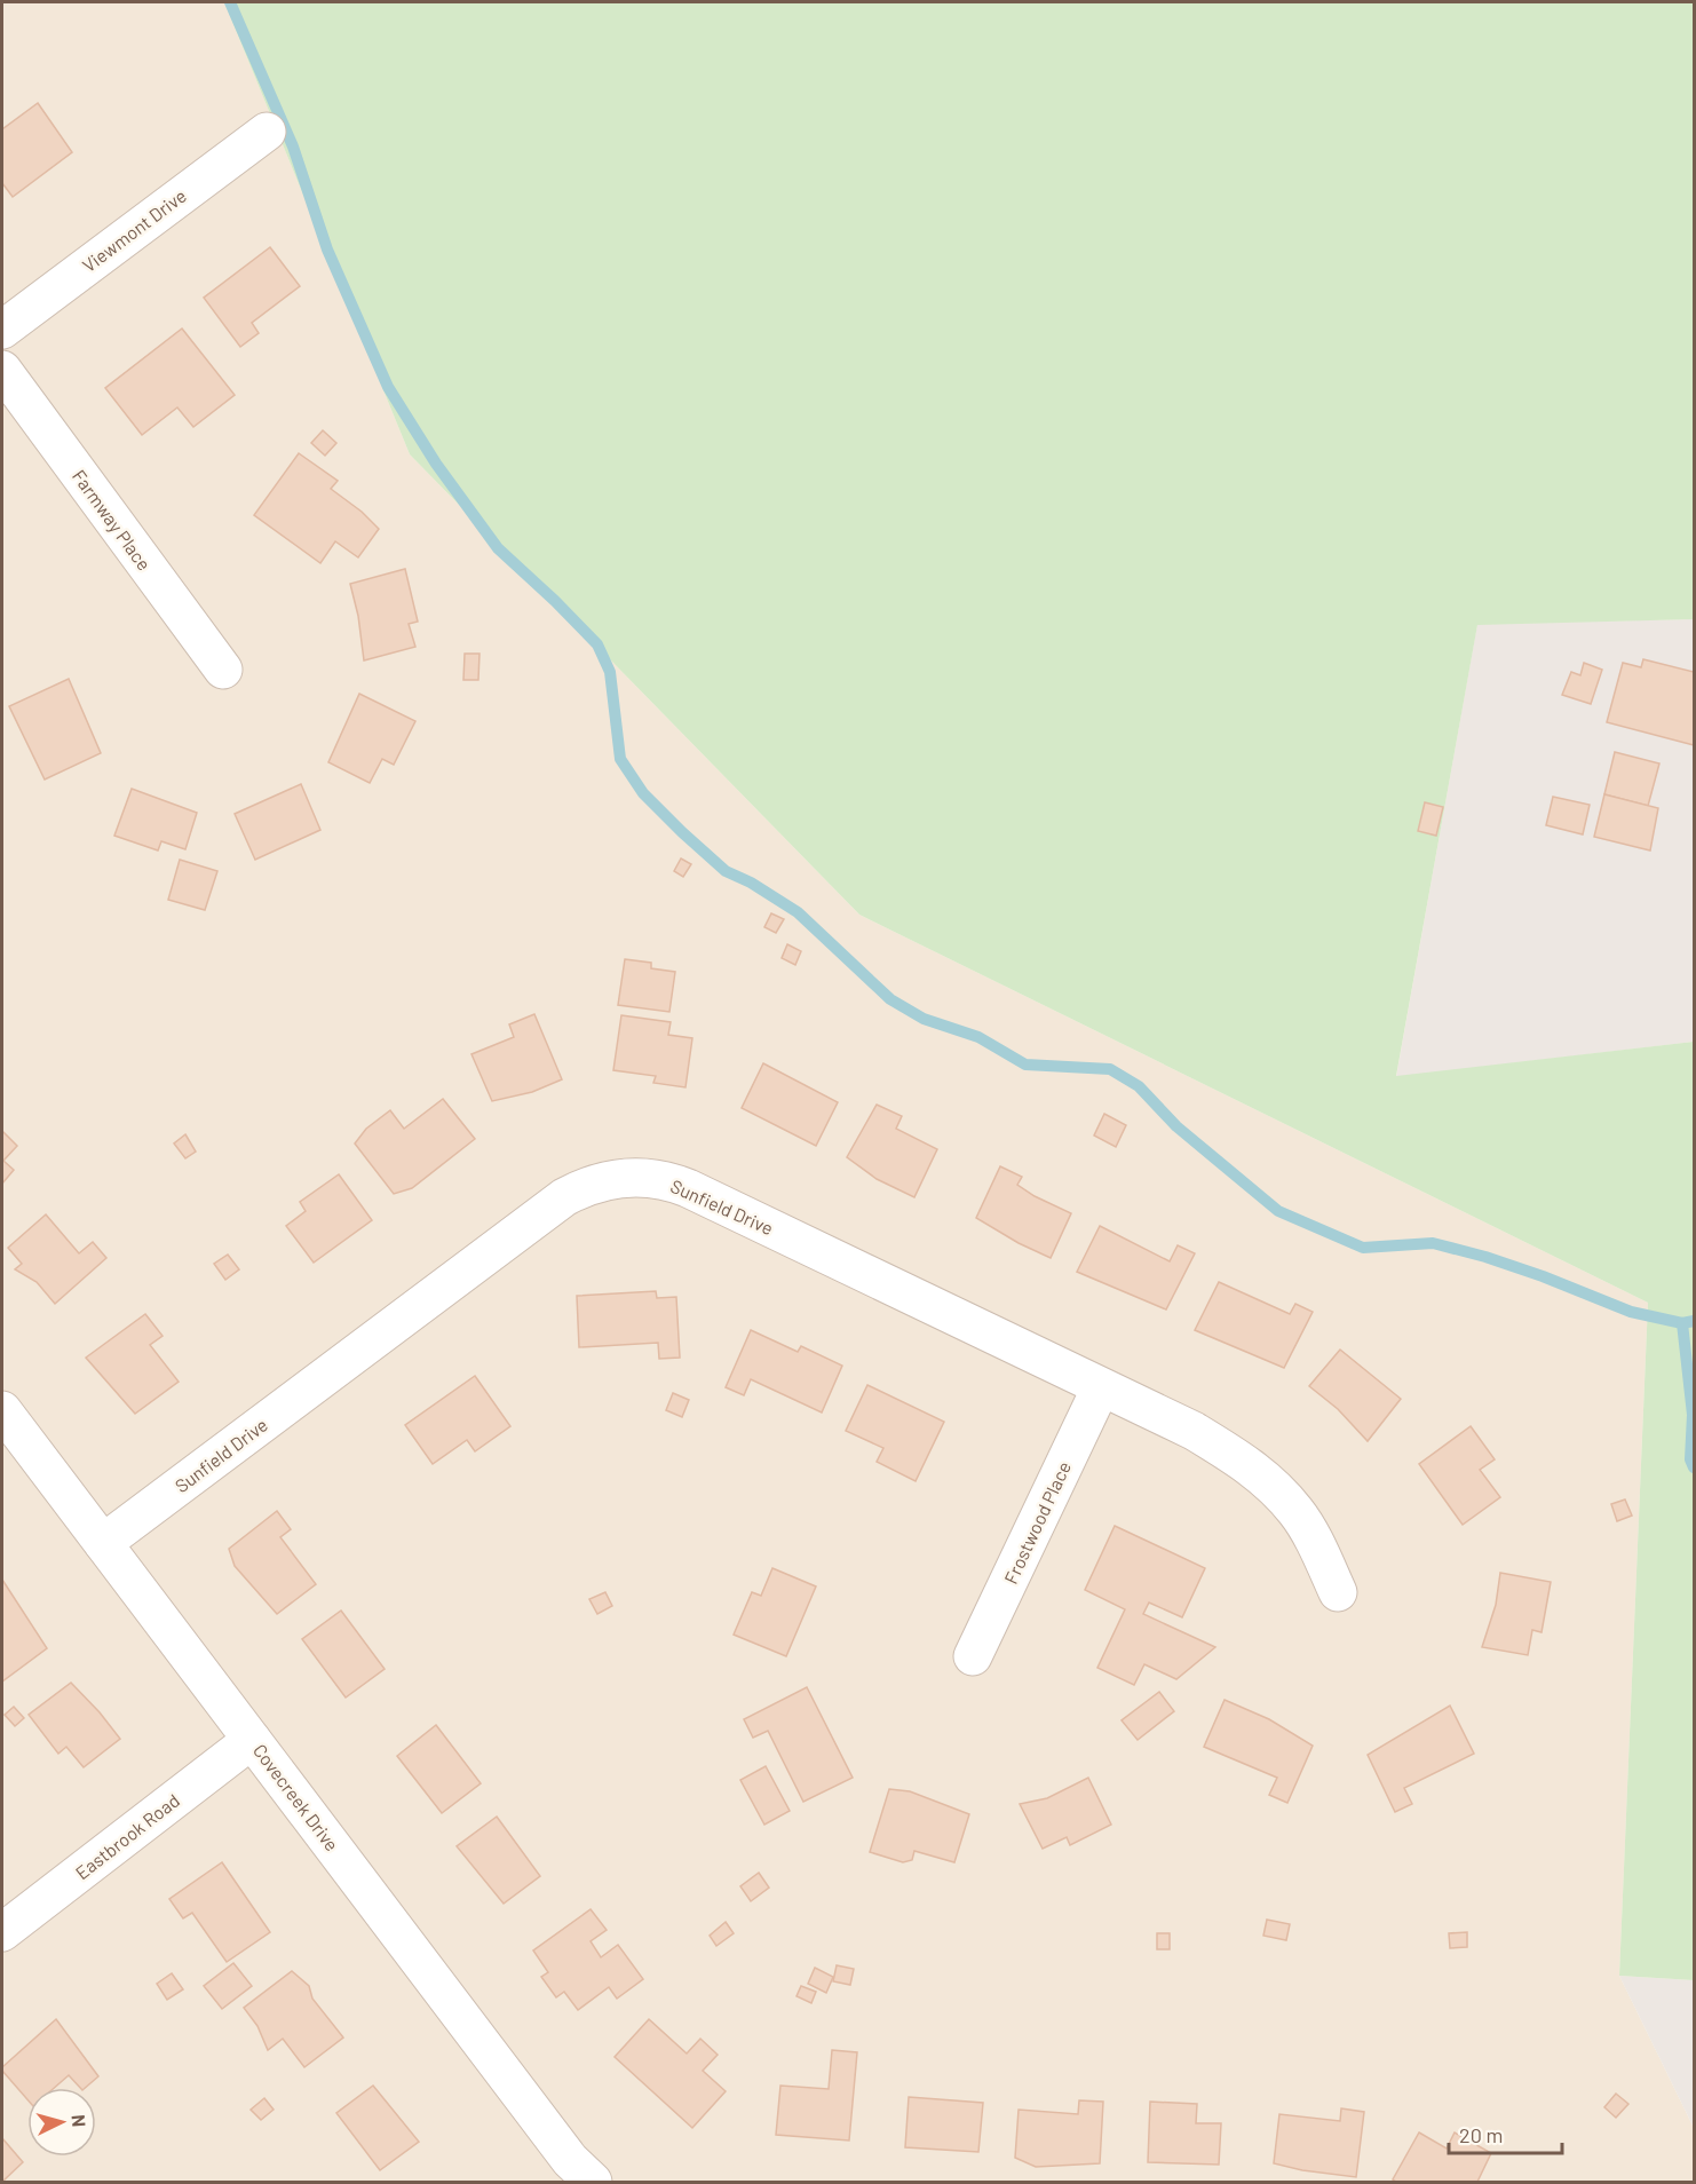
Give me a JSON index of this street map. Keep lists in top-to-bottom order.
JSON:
{
  "streets": {
    "street": [
      "Viewmont Drive",
      "Farmway Place",
      "Sunfield Drive",
      "Frostwood Place",
      "Covecreek Drive",
      "Eastbrook Road"
    ]
  },
  "crossings": [
    ["Sunfield Drive", "Frostwood Place"],
    ["Sunfield Drive", "Covecreek Drive"],
    ["Covecreek Drive", "Eastbrook Road"]
  ],
  "scale_bar": "20 m",
  "north": "right"
}
